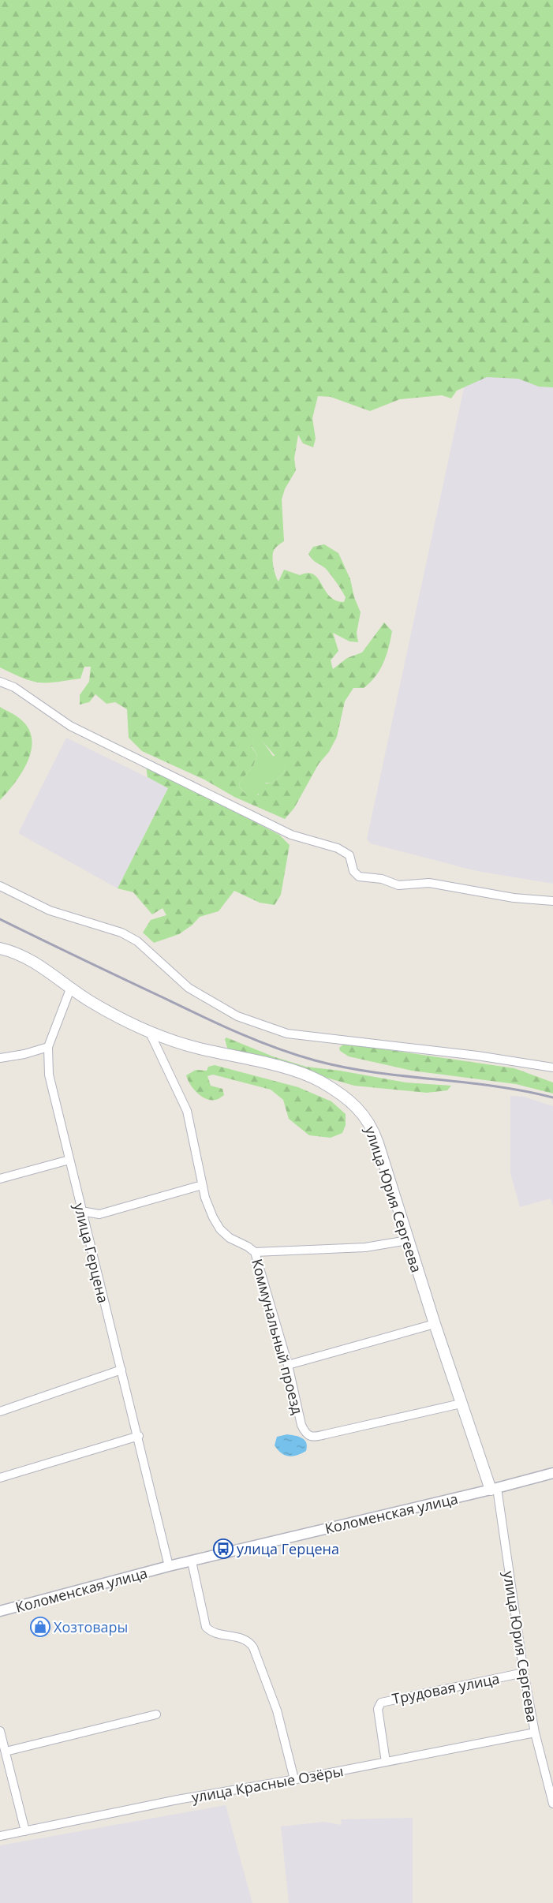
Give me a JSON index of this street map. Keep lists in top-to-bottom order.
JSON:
{
  "streets": {
    "main road": ["улица Юрия Сергеева"],
    "street": [
      "улица Герцена",
      "Коммунальный проезд",
      "Коломенская улица",
      "Трудовая улица",
      "улица Красные Озёры"
    ]
  },
  "crossings": [
    ["улица Юрия Сергеева", "улица Герцена"],
    ["улица Юрия Сергеева", "Коммунальный проезд"],
    ["улица Юрия Сергеева", "Коломенская улица"],
    ["улица Юрия Сергеева", "Трудовая улица"],
    ["улица Юрия Сергеева", "улица Красные Озёры"],
    ["улица Герцена", "Коломенская улица"],
    ["Трудовая улица", "улица Красные Озёры"]
  ],
  "places": {
    "bus stop": ["улица Герцена"],
    "shop": ["Хозтовары"]
  }
}
